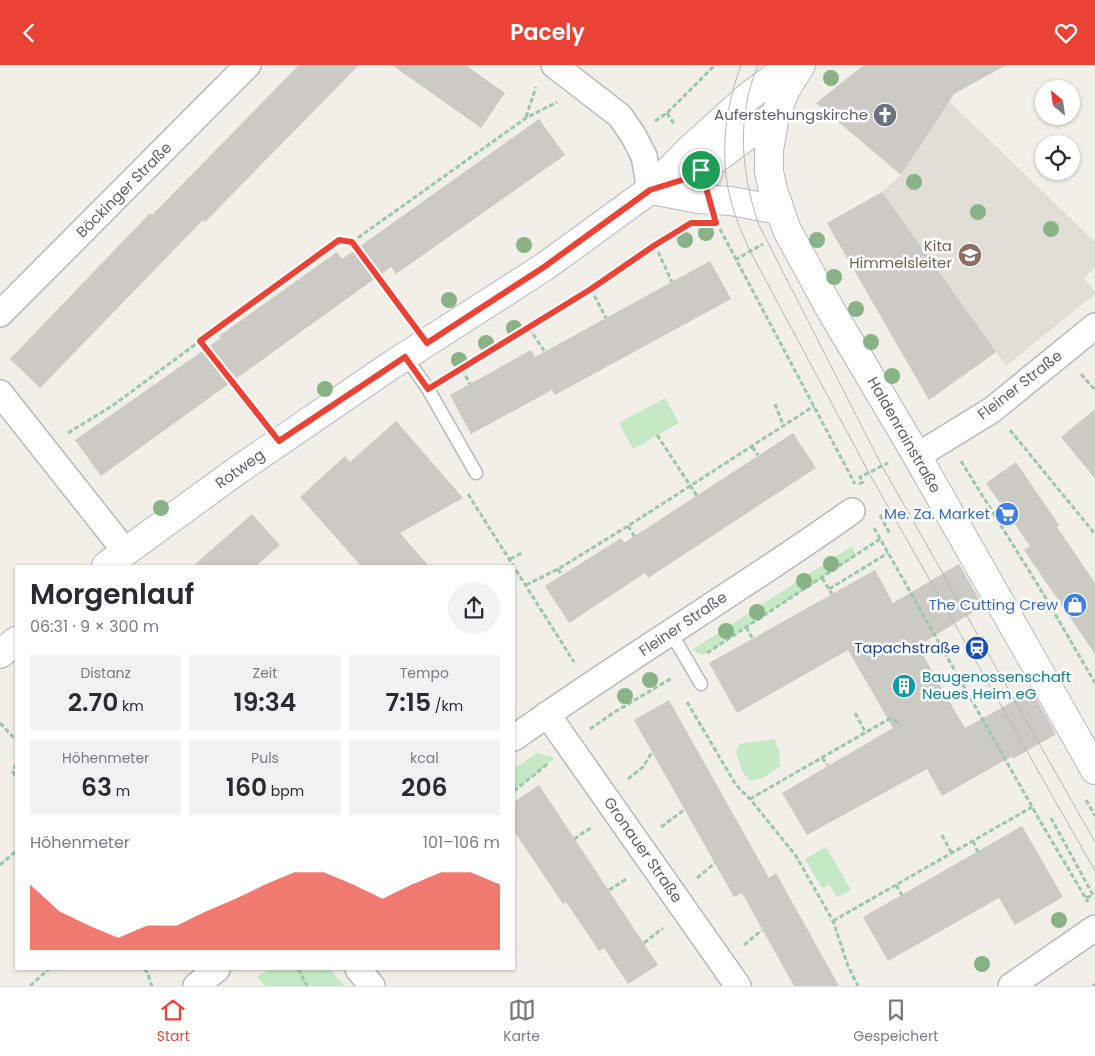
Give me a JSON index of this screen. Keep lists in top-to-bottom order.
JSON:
{
  "streets": {
    "main road": ["Haldenrainstraße", "Rotweg"],
    "street": ["Böckinger Straße", "Fleiner Straße", "Gronauer Straße"]
  },
  "crossings": [
    ["Fleiner Straße", "Haldenrainstraße"],
    ["Fleiner Straße", "Gronauer Straße"],
    ["Haldenrainstraße", "Rotweg"]
  ],
  "places": {
    "church": ["Auferstehungskirche"],
    "school or university": ["Kita Himmelsleiter"],
    "supermarket": ["Me. Za. Market"],
    "shop": ["The Cutting Crew"],
    "station": ["Tapachstraße"],
    "building": ["Baugenossenschaft Neues Heim eG"]
  },
  "north": "top left",
  "page": {
    "header": "Pacely",
    "heading": ["Morgenlauf", "06:31 · 9 × 300 m"],
    "stats": [
      ["Distanz", "2.70 km"],
      ["Zeit", "19:34"],
      ["Tempo", "7:15 /km"],
      ["Höhenmeter", "63 m"],
      ["Puls", "160 bpm"],
      ["kcal", "206"]
    ],
    "chart": ["Höhenmeter", "101–106 m"],
    "tabs": ["Start", "Karte", "Gespeichert"]
  }
}
